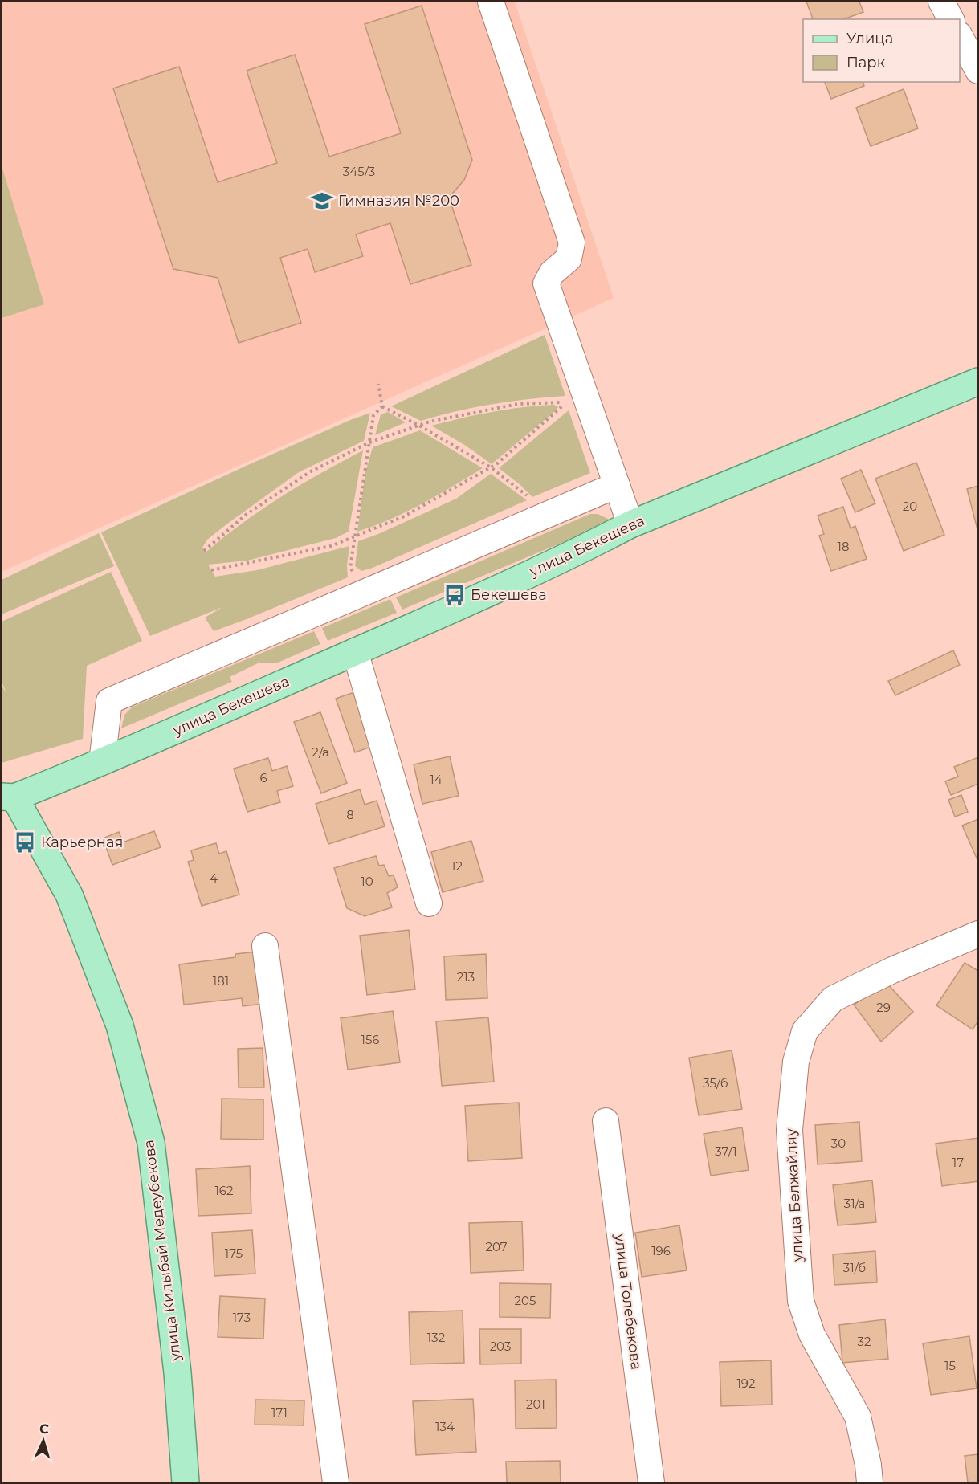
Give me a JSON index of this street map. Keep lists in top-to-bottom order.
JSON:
{
  "streets": {
    "main road": ["улица Бекешева", "улица Килыбай Медеубекова"],
    "street": ["улица Белжайляу", "улица Толебекова"]
  },
  "crossings": [
    ["улица Бекешева", "улица Килыбай Медеубекова"]
  ],
  "places": {
    "school or university": ["Гимназия №200"],
    "bus stop": ["Бекешева", "Карьерная"]
  },
  "house_numbers": [
    "345/3",
    "20",
    "18",
    "2/а",
    "6",
    "14",
    "8",
    "12",
    "4",
    "10",
    "213",
    "181",
    "29",
    "156",
    "35/б",
    "30",
    "37/1",
    "17",
    "162",
    "31/а",
    "207",
    "196",
    "175",
    "31/б",
    "205",
    "173",
    "132",
    "32",
    "203",
    "15",
    "192",
    "201",
    "171",
    "134"
  ],
  "legend": ["Улица", "Парк"],
  "north": "top"
}
